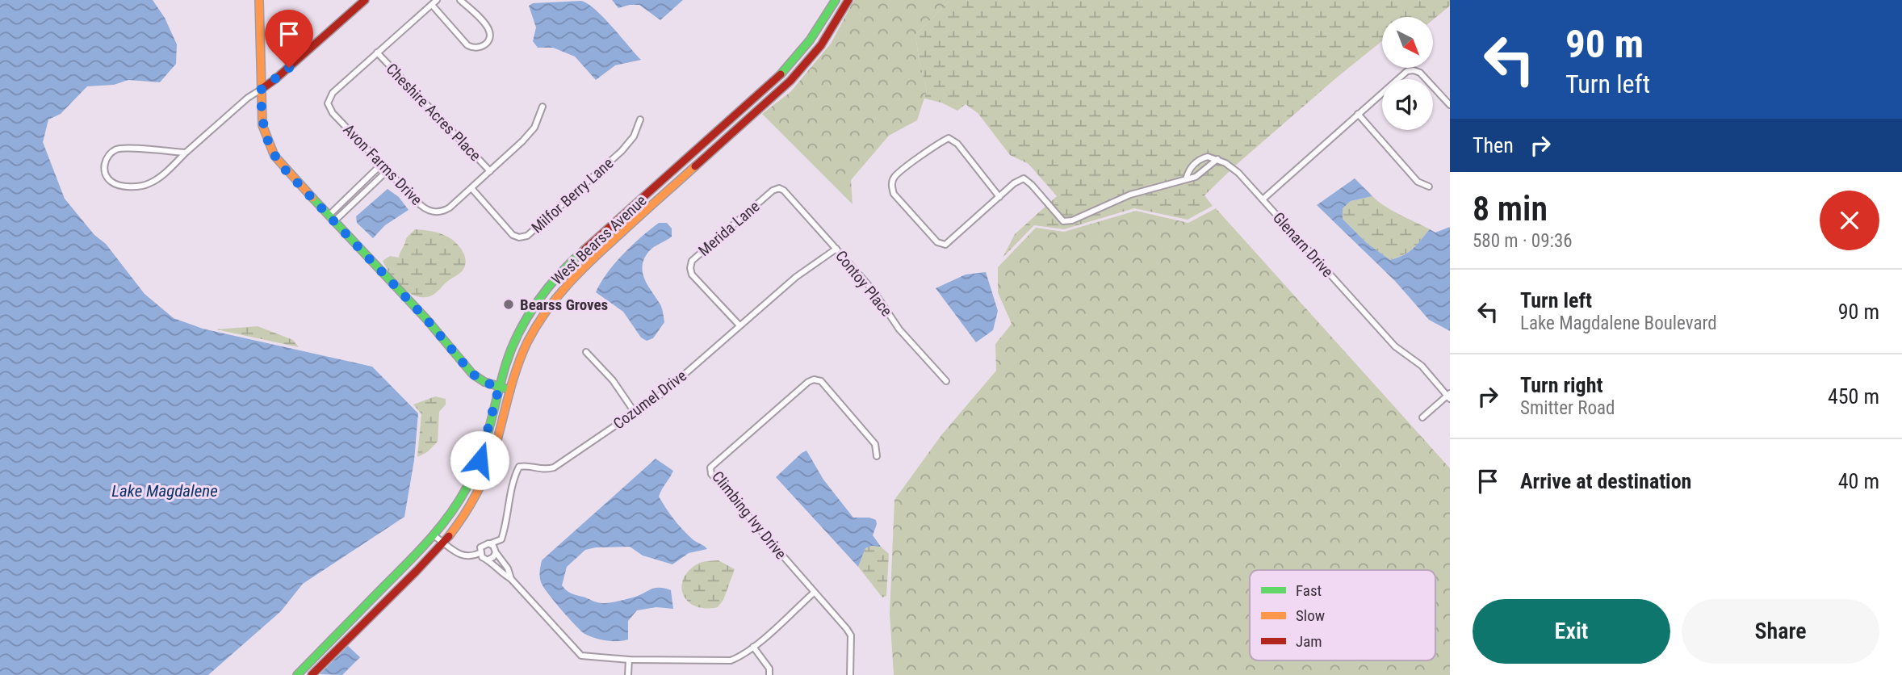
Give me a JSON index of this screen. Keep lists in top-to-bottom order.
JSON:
{
  "streets": {
    "main road": ["West Bearss Avenue"],
    "street": [
      "Cheshire Acres Place",
      "Avon Farms Drive",
      "Milfor Berry Lane",
      "Merida Lane",
      "Glenarn Drive",
      "Contoy Place",
      "Cozumel Drive",
      "Climbing Ivy Drive"
    ]
  },
  "crossings": [
    ["Cheshire Acres Place", "Avon Farms Drive"],
    ["Avon Farms Drive", "Milfor Berry Lane"],
    ["Merida Lane", "Contoy Place"],
    ["Merida Lane", "Cozumel Drive"],
    ["Contoy Place", "Cozumel Drive"]
  ],
  "water": ["Lake Magdalene"],
  "places": ["Bearss Groves"],
  "legend": ["Fast", "Slow", "Jam"],
  "north": "bottom right",
  "page": {
    "turn": ["90 m", "Turn left"],
    "then": "Then",
    "heading": ["8 min", "580 m · 09:36"],
    "list": [
      {
        "name": "Turn left",
        "note": "Lake Magdalene Boulevard",
        "value": "90 m"
      },
      {
        "name": "Turn right",
        "note": "Smitter Road",
        "value": "450 m"
      },
      {
        "name": "Arrive at destination",
        "value": "40 m"
      }
    ],
    "buttons": ["Exit", "Share"]
  }
}
